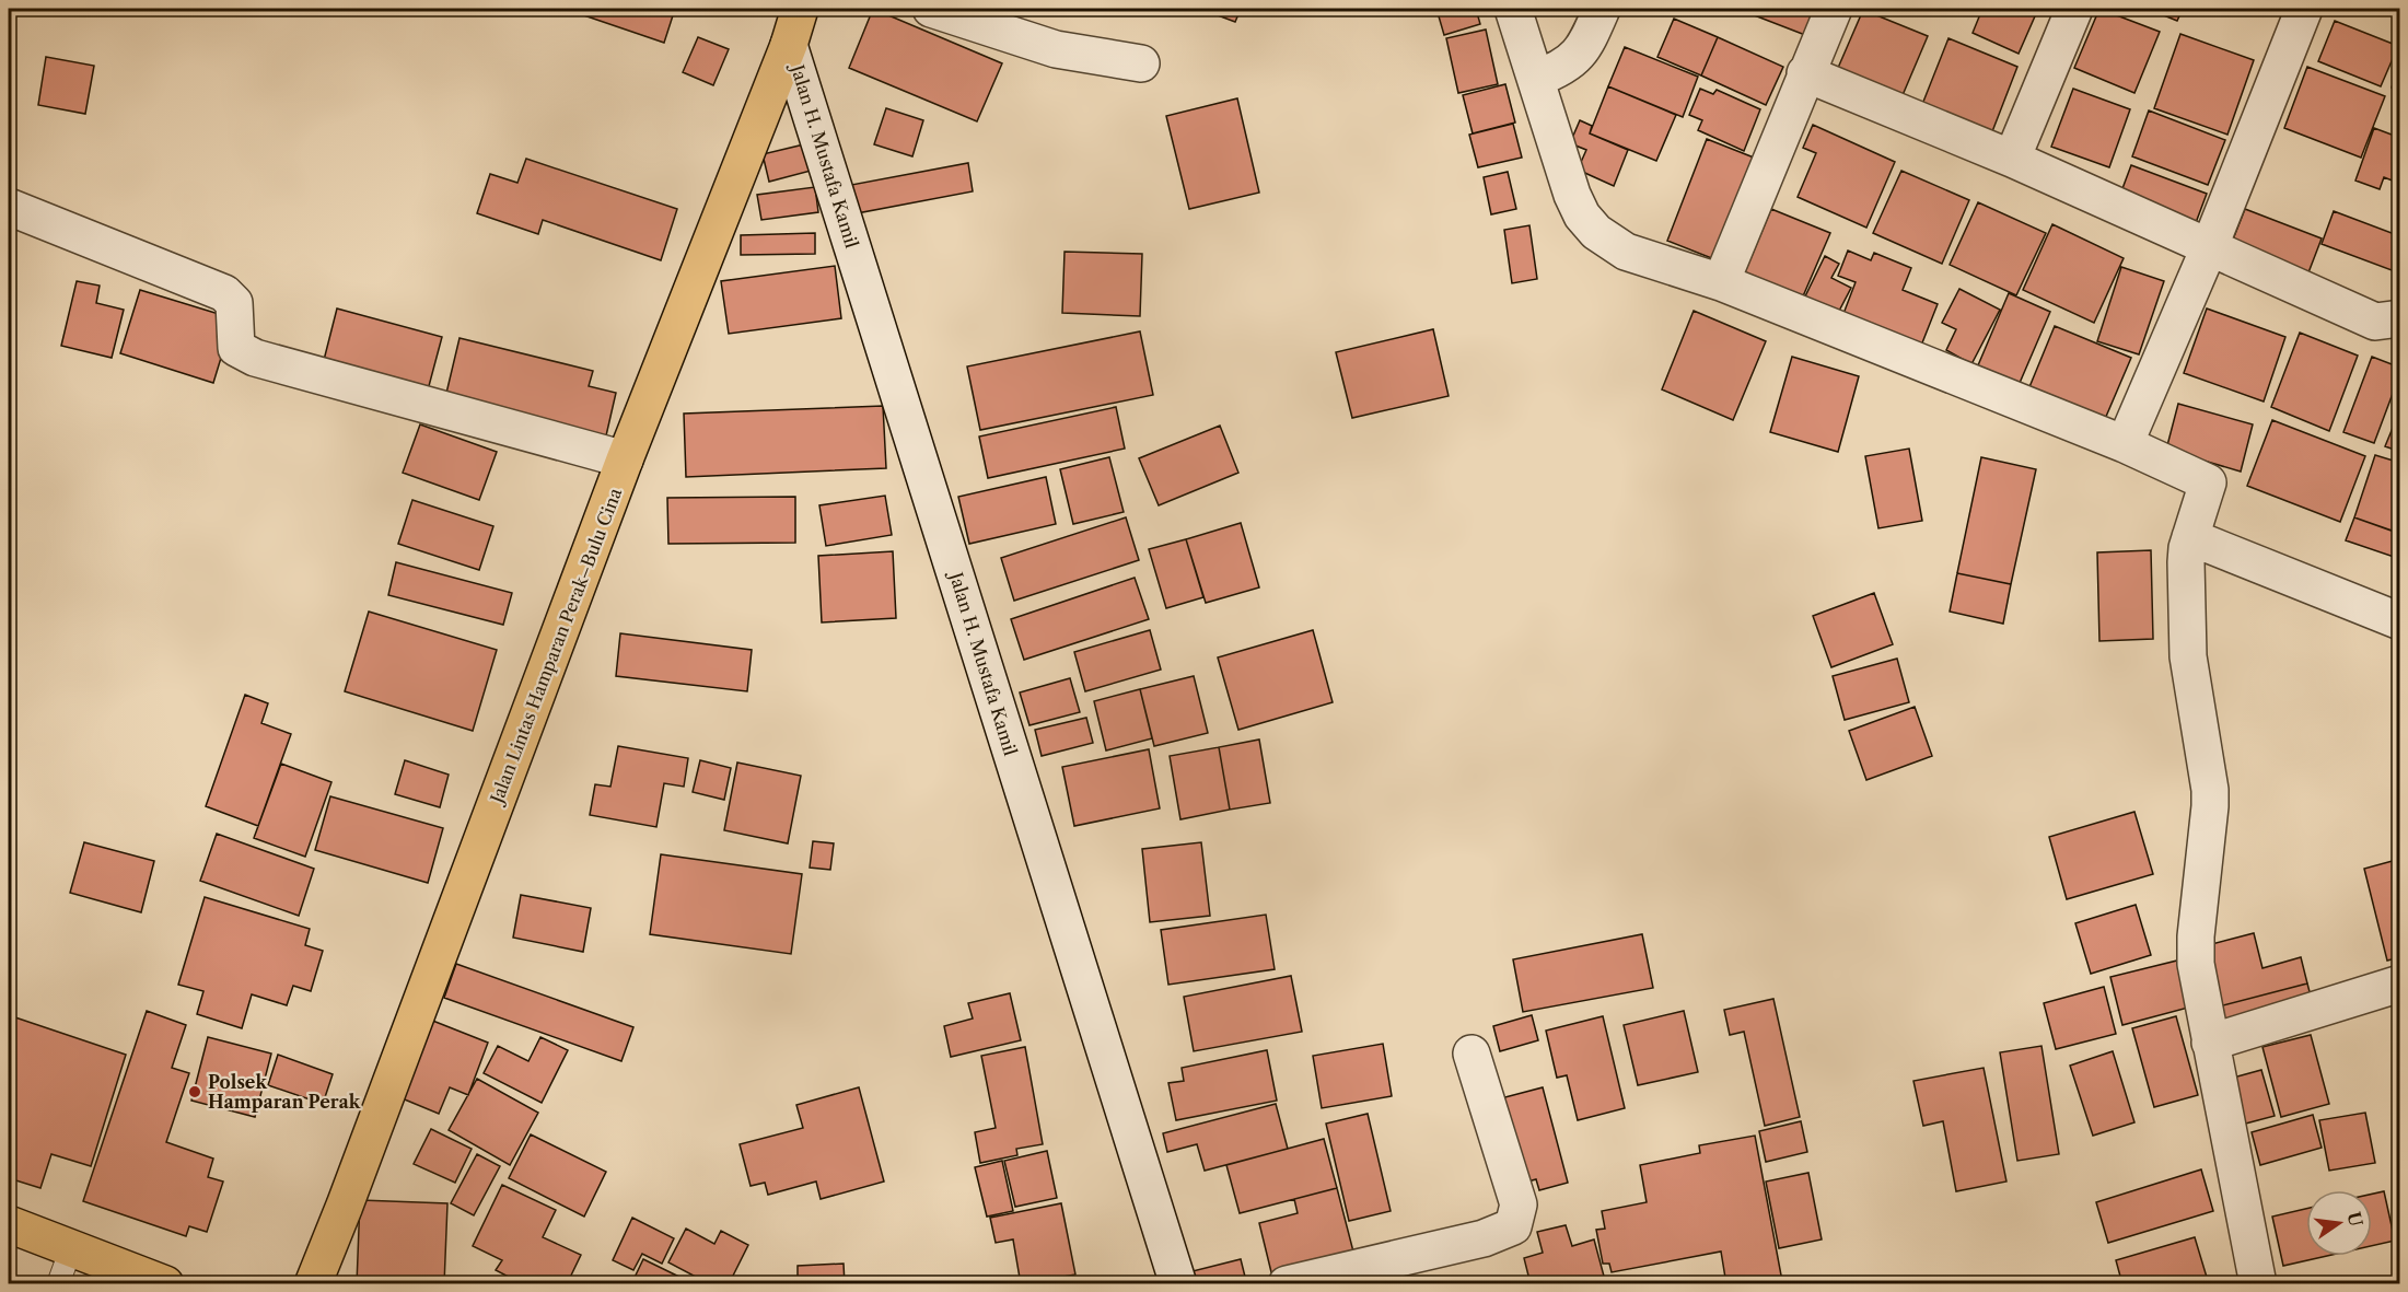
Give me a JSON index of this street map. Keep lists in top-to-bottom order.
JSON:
{
  "streets": {
    "main road": ["Jalan Lintas Hamparan Perak–Bulu Cina"],
    "street": ["Jalan H. Mustafa Kamil"]
  },
  "crossings": [
    ["Jalan H. Mustafa Kamil", "Jalan Lintas Hamparan Perak–Bulu Cina"]
  ],
  "places": ["Polsek Hamparan Perak"],
  "north": "right"
}
